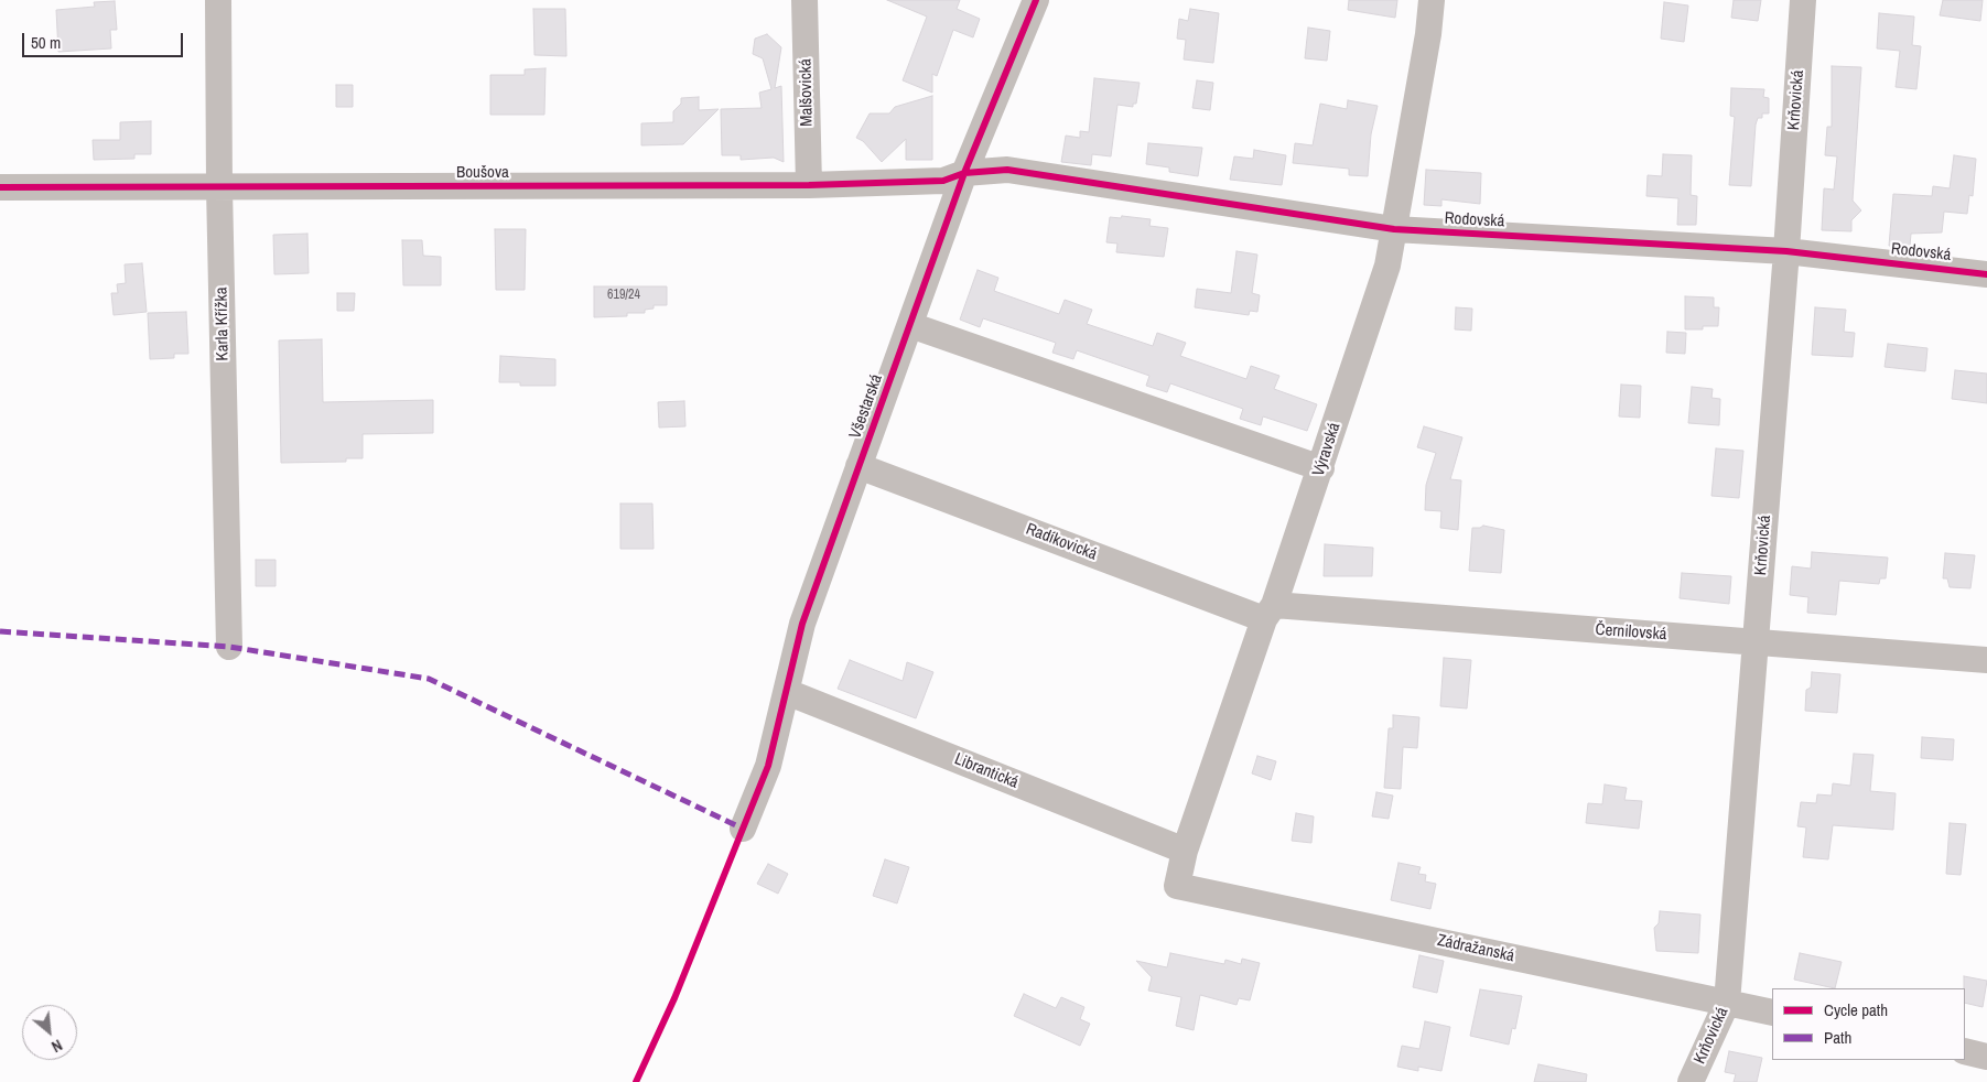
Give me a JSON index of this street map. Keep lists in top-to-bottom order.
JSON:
{
  "streets": {
    "street": [
      "Malšovická",
      "Krňovická",
      "Boušova",
      "Rodovská",
      "Karla Křížka",
      "Všestarská",
      "Výravská",
      "Radíkovická",
      "Černilovská",
      "Librantická",
      "Zádražanská"
    ]
  },
  "crossings": [
    ["Malšovická", "Boušova"],
    ["Krňovická", "Rodovská"],
    ["Krňovická", "Černilovská"],
    ["Krňovická", "Zádražanská"],
    ["Boušova", "Rodovská"],
    ["Boušova", "Karla Křížka"],
    ["Boušova", "Všestarská"],
    ["Rodovská", "Všestarská"],
    ["Rodovská", "Výravská"],
    ["Všestarská", "Radíkovická"],
    ["Všestarská", "Librantická"],
    ["Výravská", "Radíkovická"],
    ["Výravská", "Černilovská"],
    ["Výravská", "Librantická"],
    ["Výravská", "Zádražanská"],
    ["Radíkovická", "Černilovská"]
  ],
  "house_numbers": ["619/24"],
  "legend": ["Cycle path", "Path"],
  "scale_bar": "50 m",
  "north": "bottom right"
}
